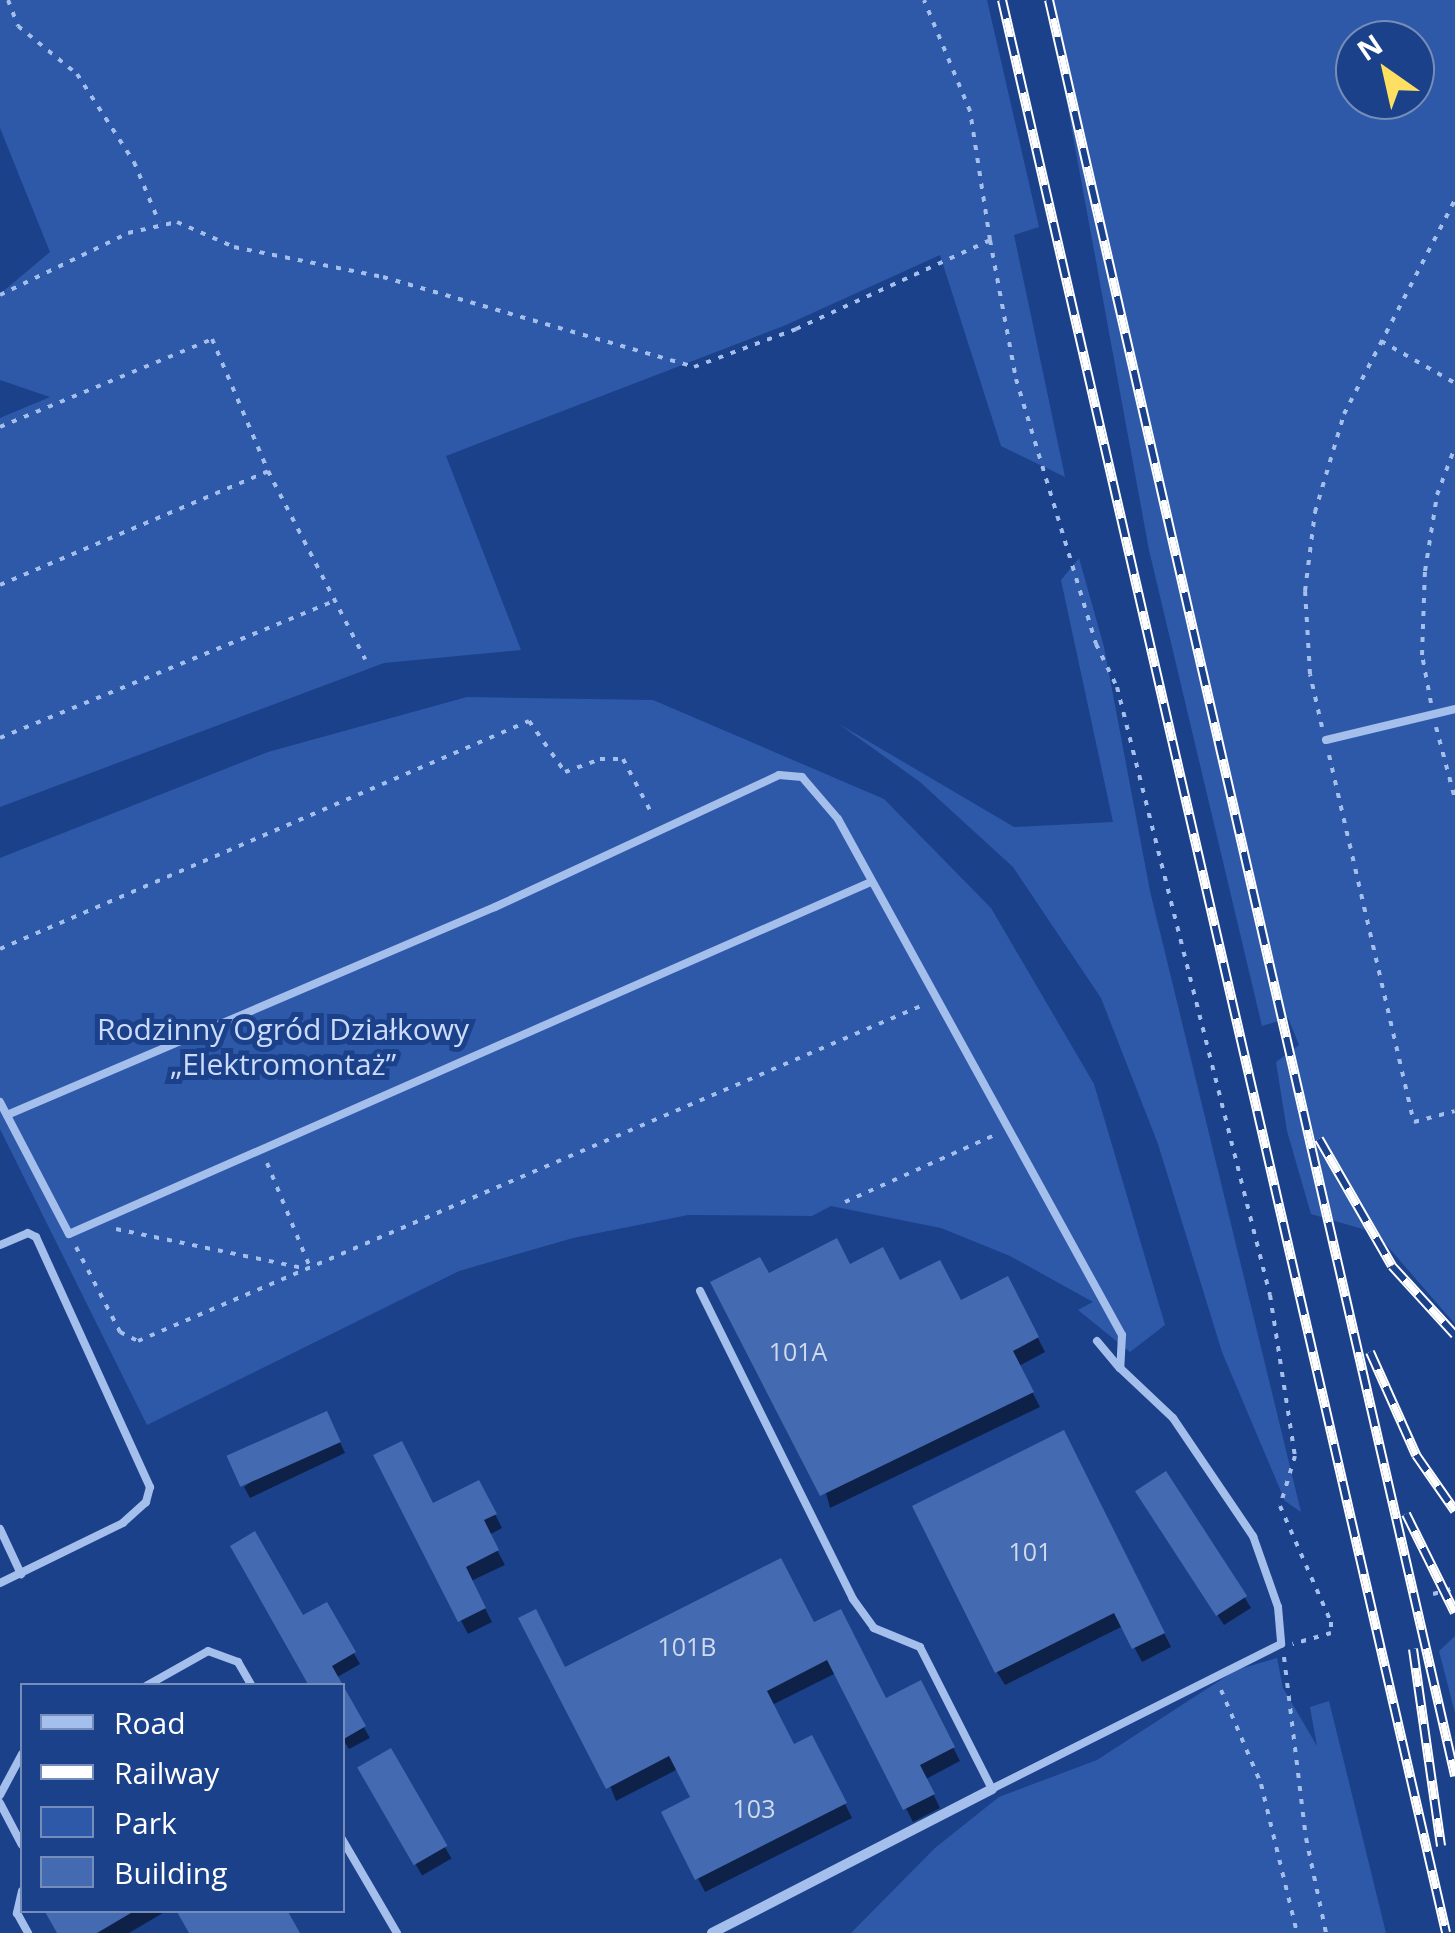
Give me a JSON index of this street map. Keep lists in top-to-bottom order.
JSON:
{
  "parks": ["Rodzinny Ogród Działkowy „Elektromontaż”"],
  "house_numbers": [
    "101A",
    "101",
    "101B",
    "103"
  ],
  "legend": [
    "Road",
    "Railway",
    "Park",
    "Building"
  ],
  "north": "top left"
}
